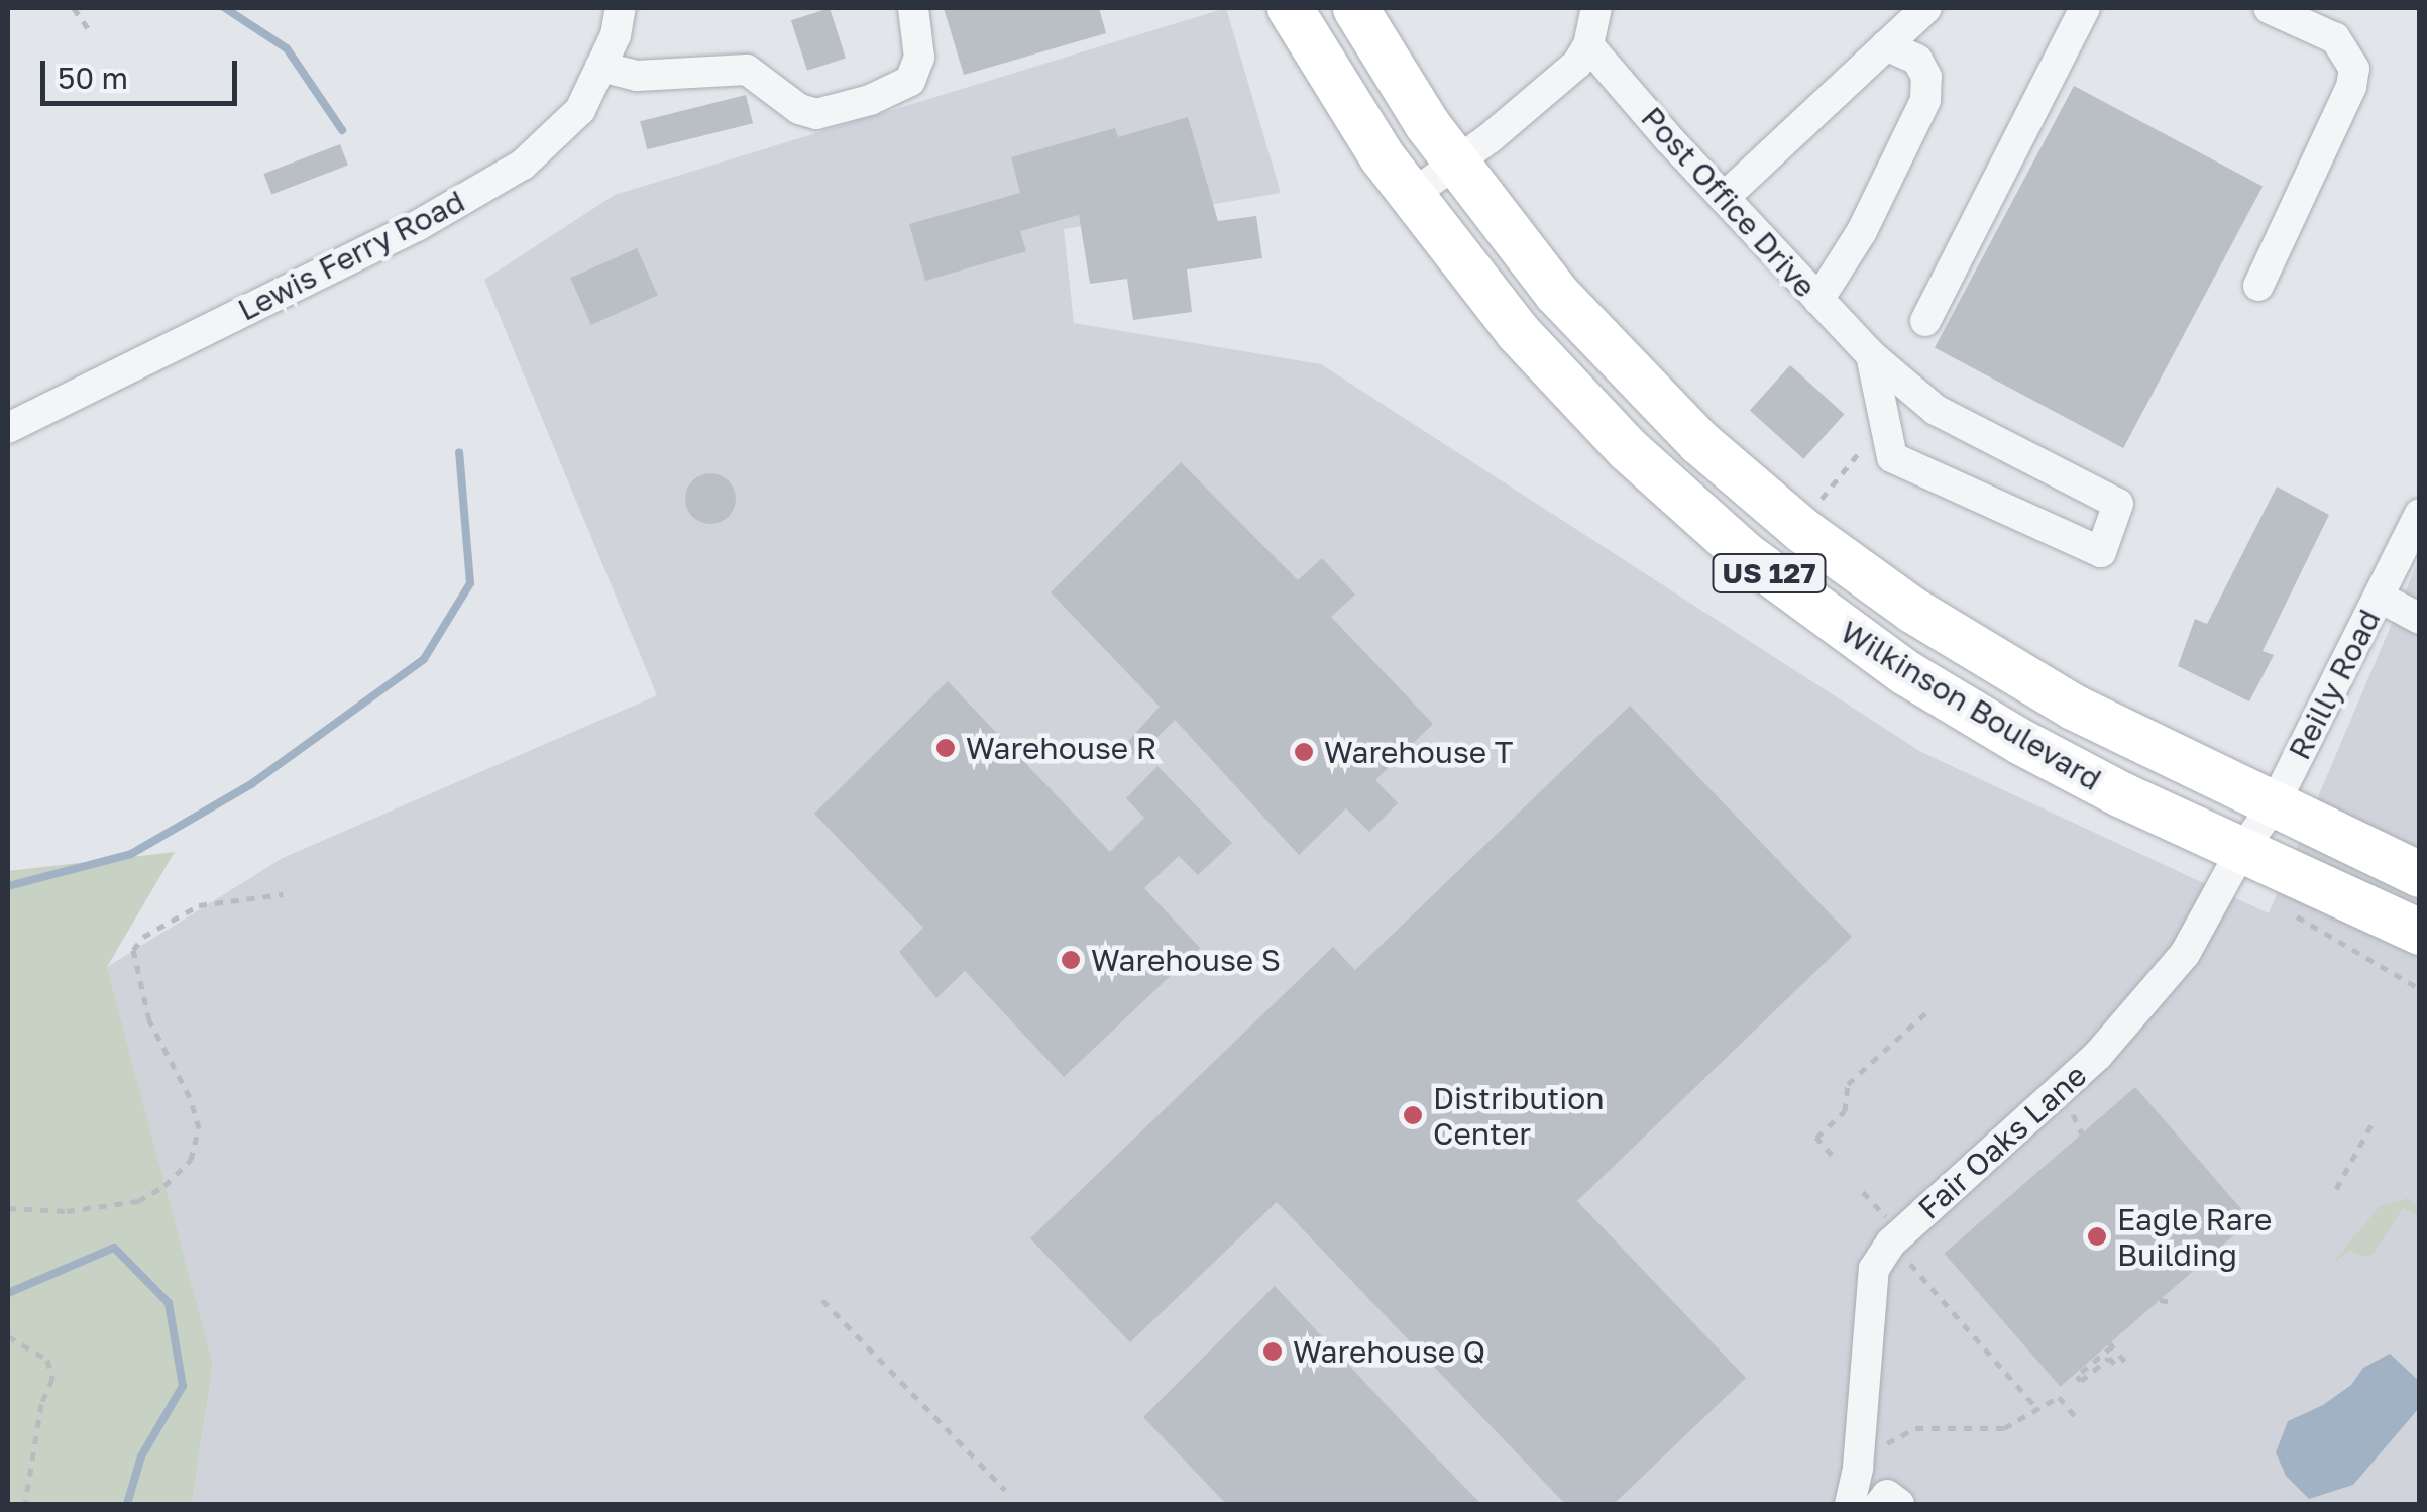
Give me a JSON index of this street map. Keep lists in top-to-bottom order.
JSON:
{
  "streets": {
    "highway": ["US 127", "Wilkinson Boulevard"],
    "street": [
      "Post Office Drive",
      "Lewis Ferry Road",
      "Reilly Road",
      "Fair Oaks Lane"
    ]
  },
  "crossings": [
    ["Reilly Road", "Wilkinson Boulevard"],
    ["Reilly Road", "Fair Oaks Lane"],
    ["Wilkinson Boulevard", "Fair Oaks Lane"]
  ],
  "places": [
    "Warehouse R",
    "Warehouse T",
    "Warehouse S",
    "Distribution Center",
    "Eagle Rare Building",
    "Warehouse Q"
  ],
  "scale_bar": "50 m"
}
